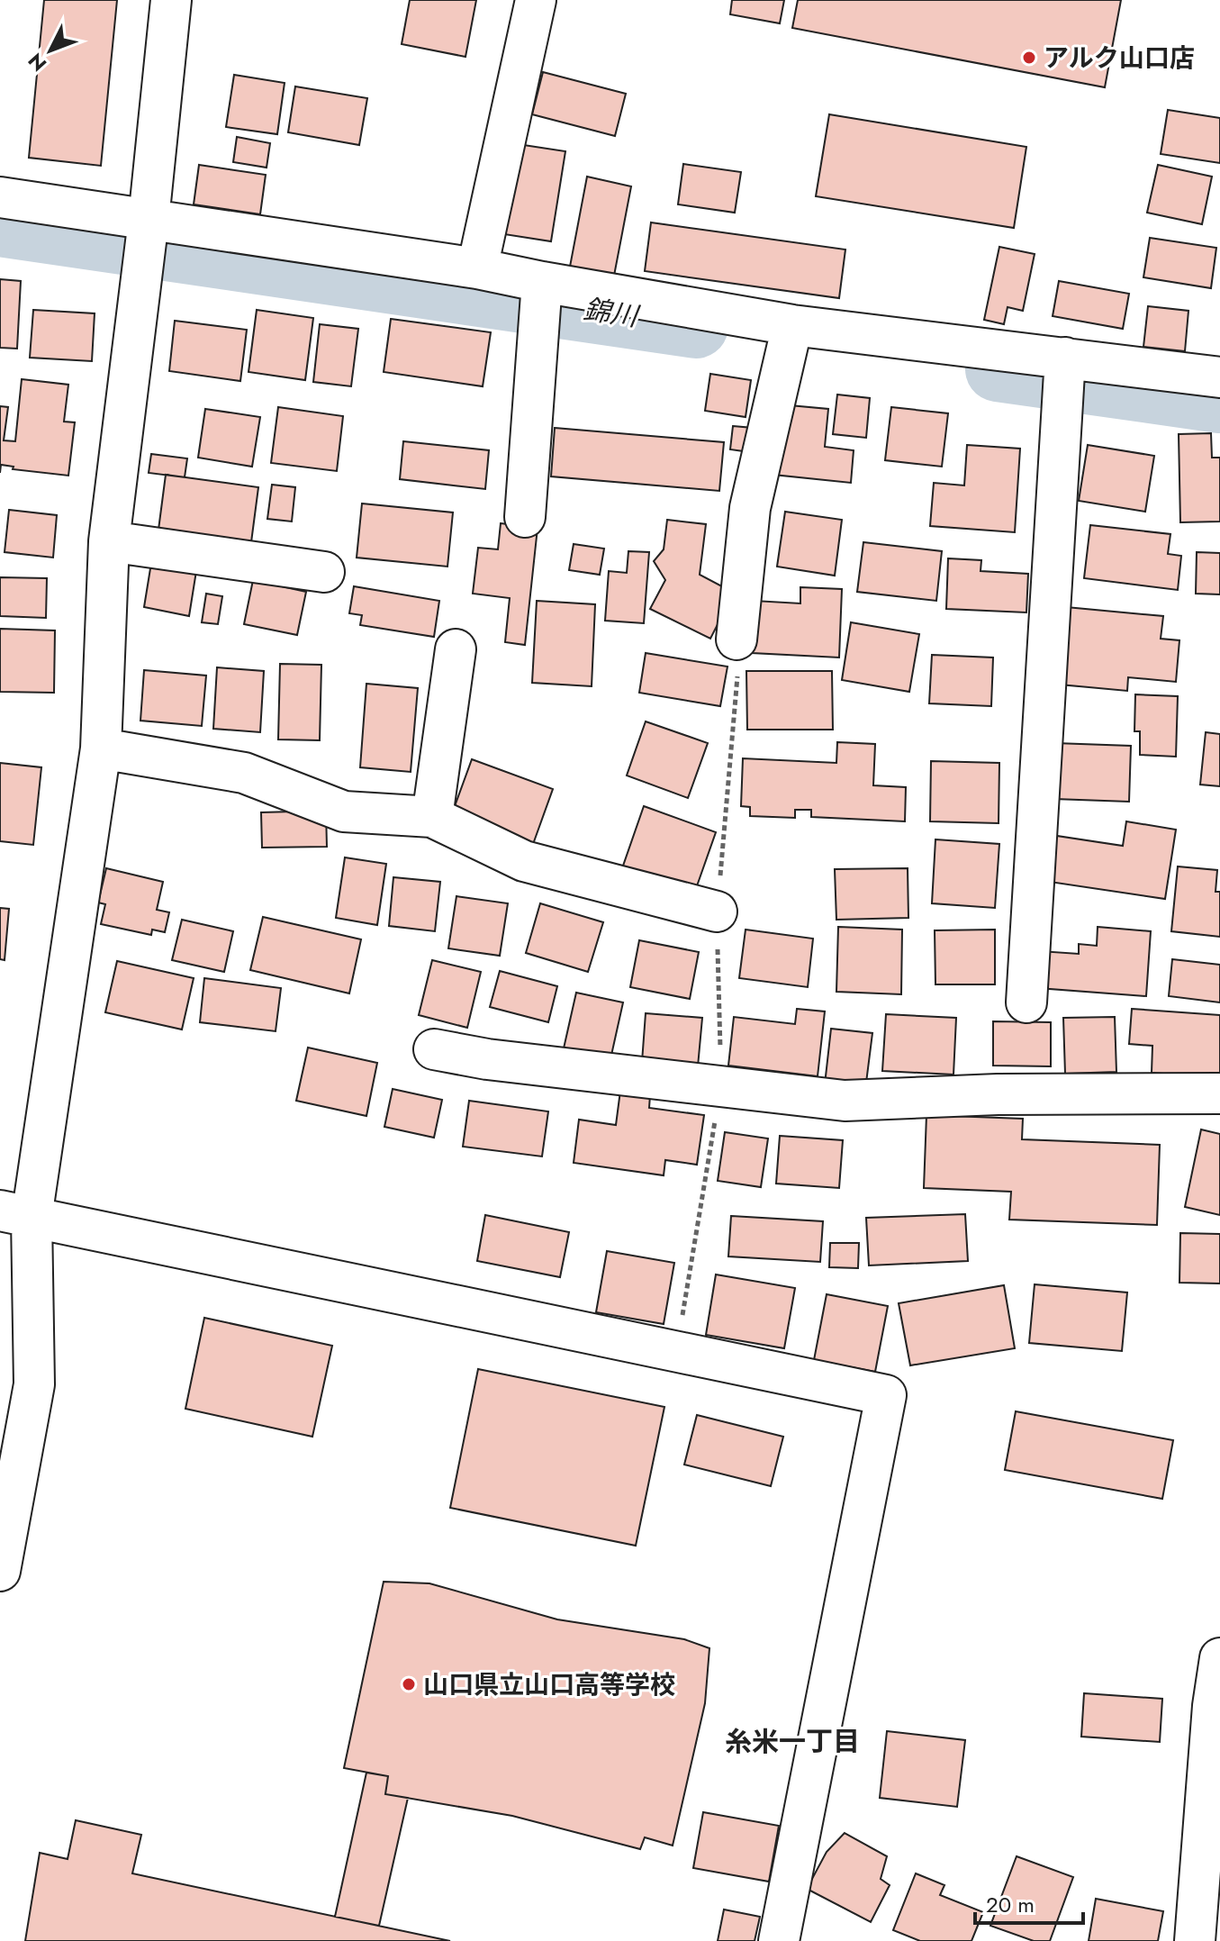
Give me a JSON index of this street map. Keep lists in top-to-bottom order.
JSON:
{
  "districts": ["糸米一丁目"],
  "water": ["錦川"],
  "places": ["アルク山口店", "山口県立山口高等学校"],
  "scale_bar": "20 m",
  "north": "bottom left"
}
